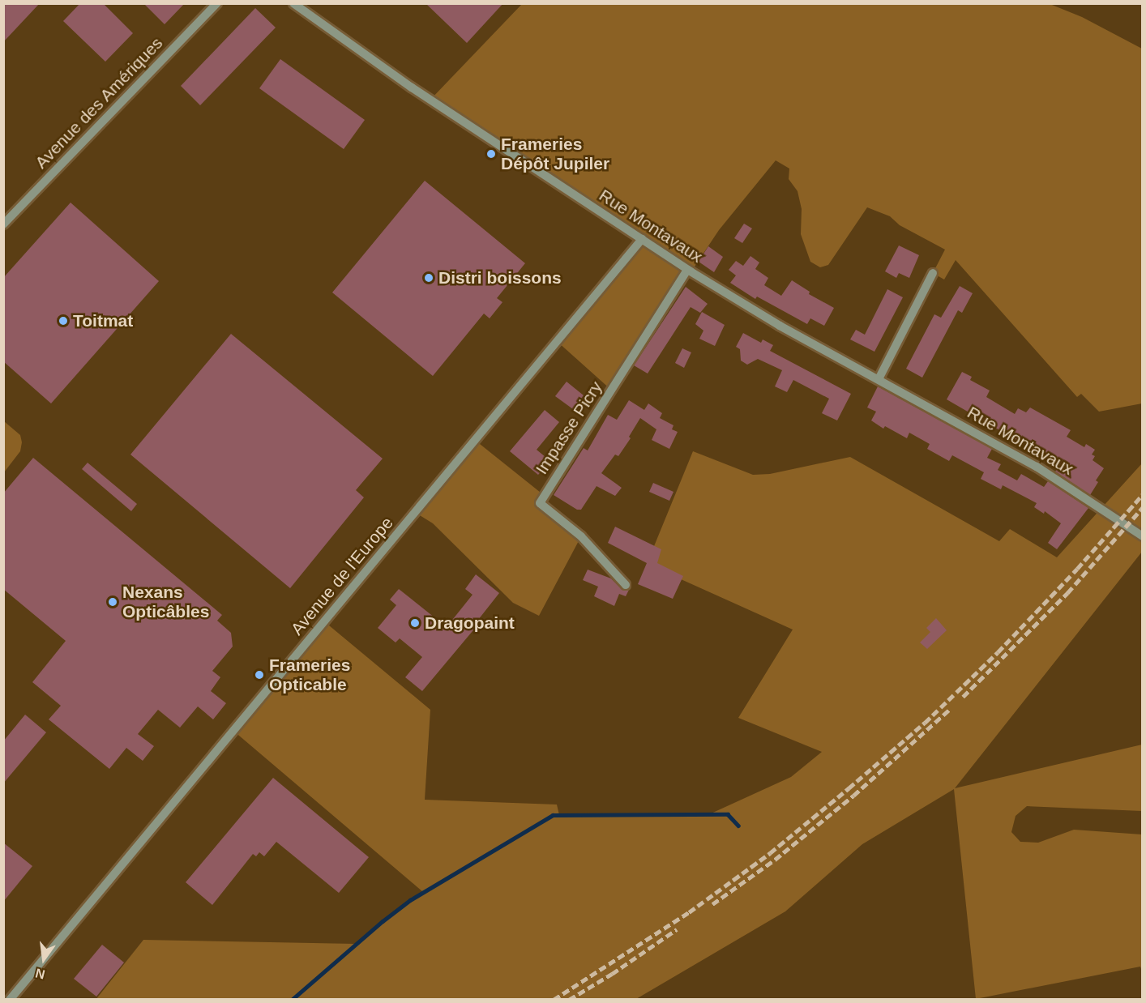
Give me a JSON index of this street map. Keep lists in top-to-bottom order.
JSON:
{
  "streets": {
    "street": [
      "Avenue des Amériques",
      "Rue Montavaux",
      "Impasse Picry",
      "Avenue de l'Europe"
    ]
  },
  "crossings": [
    ["Rue Montavaux", "Impasse Picry"],
    ["Rue Montavaux", "Avenue de l'Europe"]
  ],
  "places": [
    "Frameries Dépôt Jupiler",
    "Distri boissons",
    "Toitmat",
    "Nexans Opticâbles",
    "Dragopaint",
    "Frameries Opticable"
  ],
  "north": "bottom"
}
